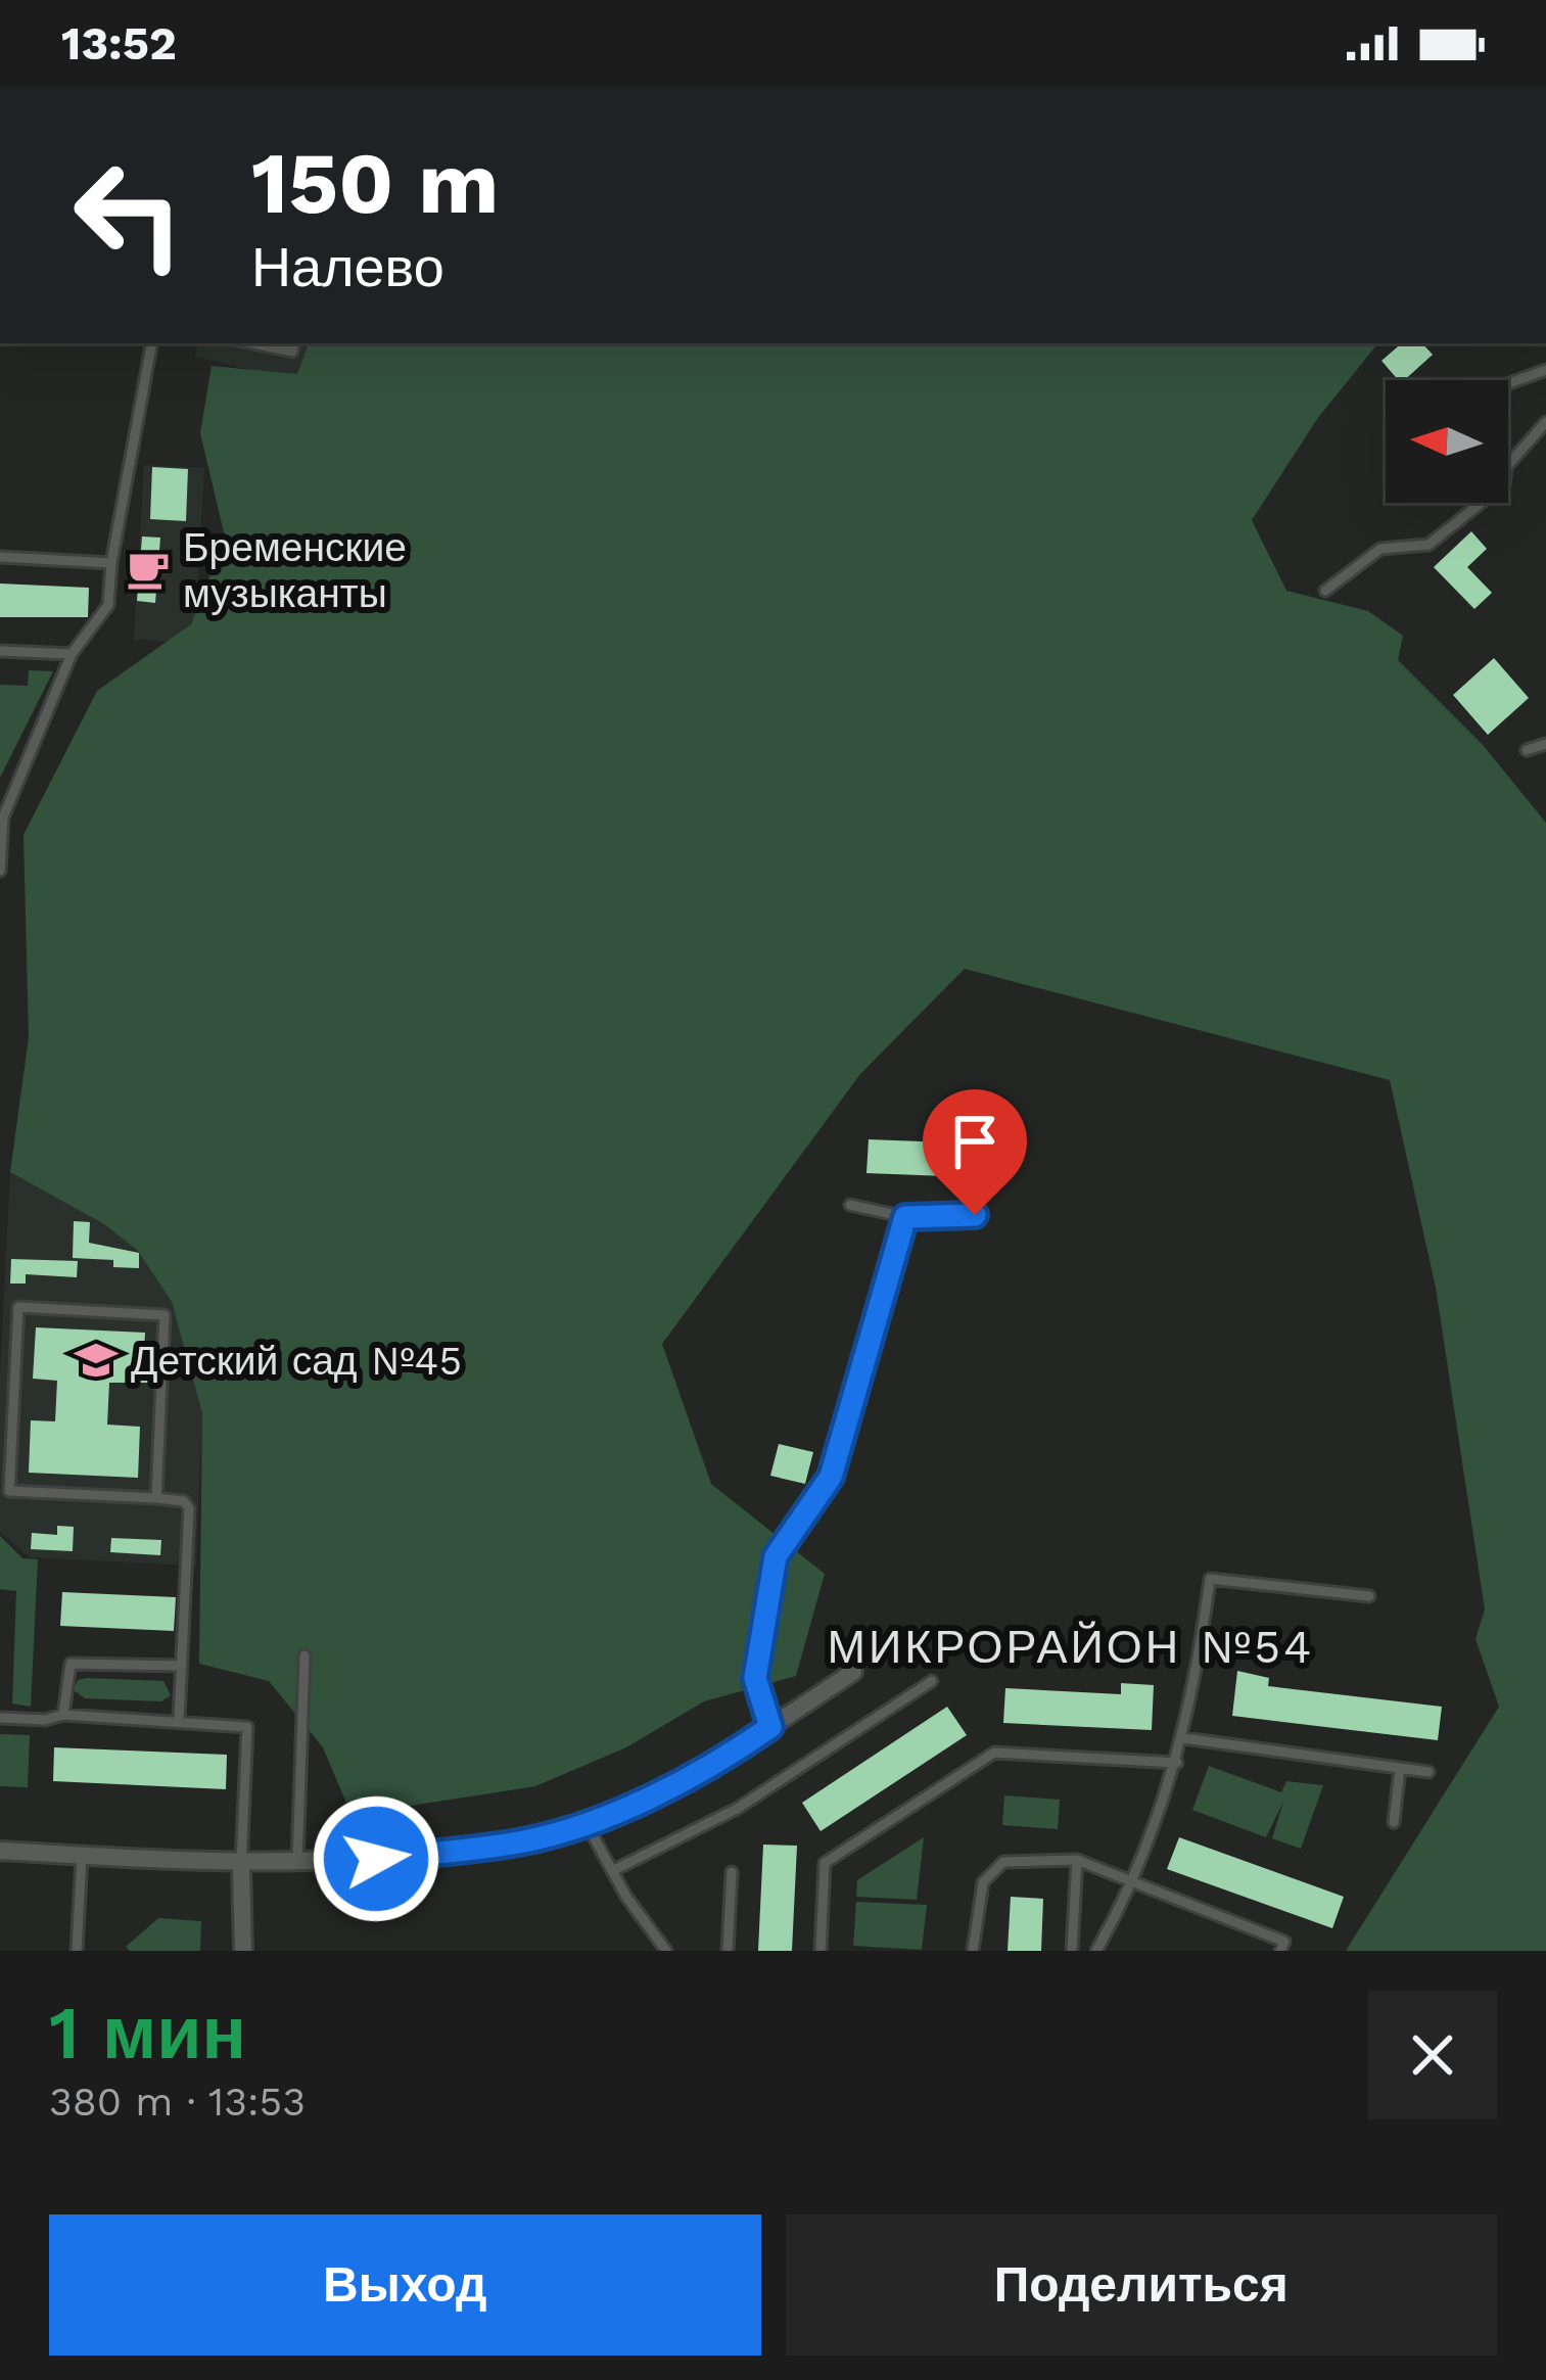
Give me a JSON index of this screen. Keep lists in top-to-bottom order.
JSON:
{
  "districts": ["МИКРОРАЙОН №54"],
  "places": {
    "cafe": ["Бременские музыканты"],
    "school or university": ["Детский сад №45"]
  },
  "north": "left",
  "page": {
    "status": "13:52",
    "turn": ["150 m", "Налево"],
    "heading": ["1 мин", "380 m · 13:53"],
    "buttons": ["Выход", "Поделиться"]
  }
}
